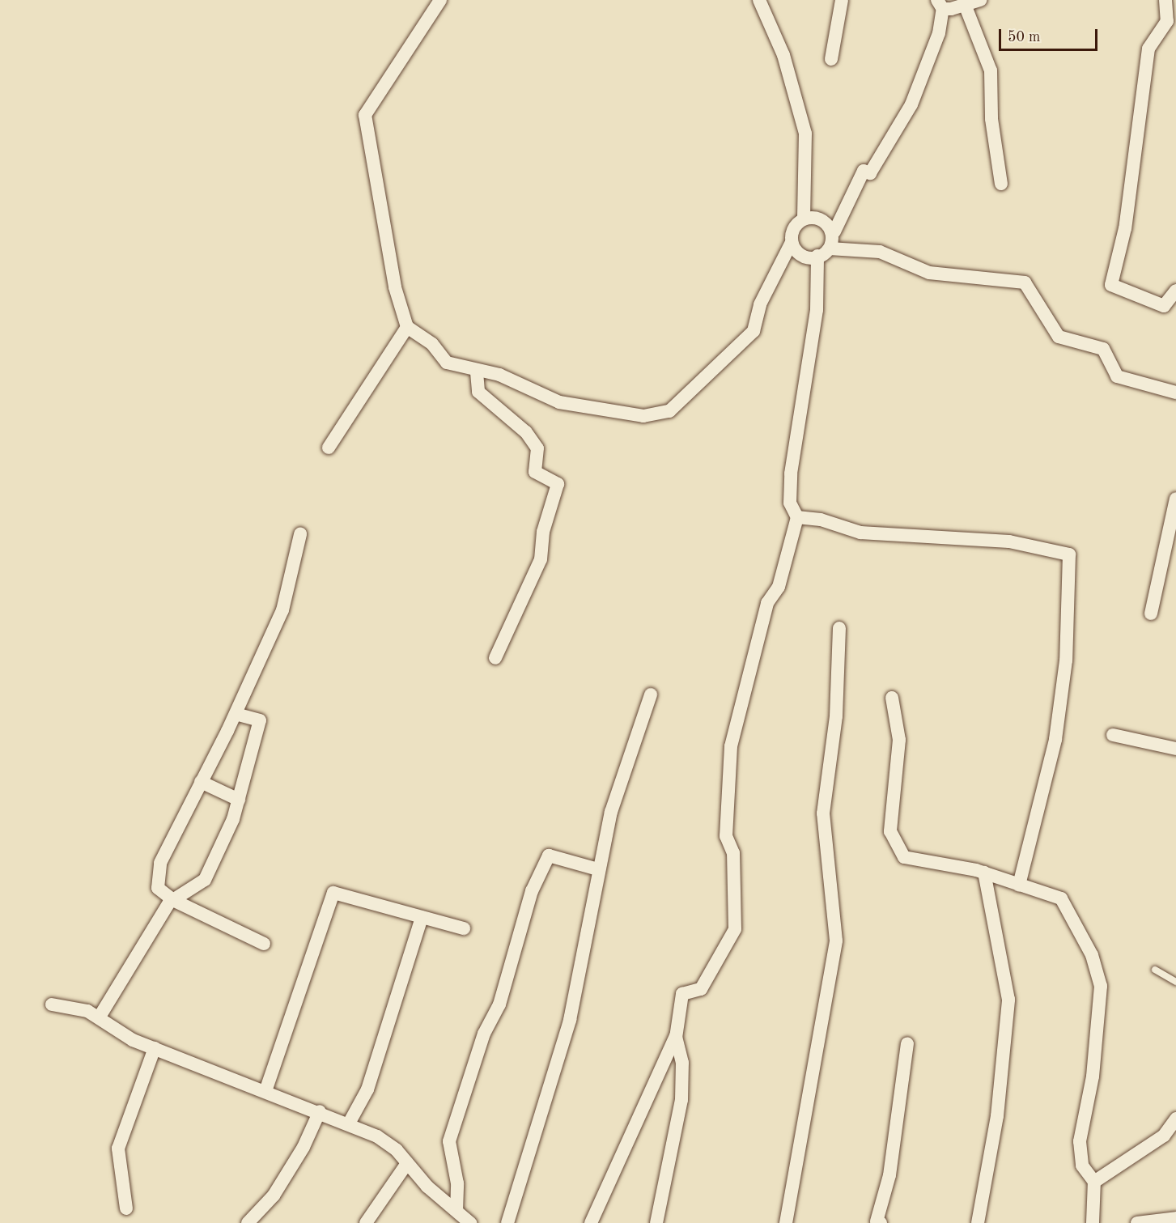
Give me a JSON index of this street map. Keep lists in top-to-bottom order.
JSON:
{
  "scale_bar": "50 m"
}
